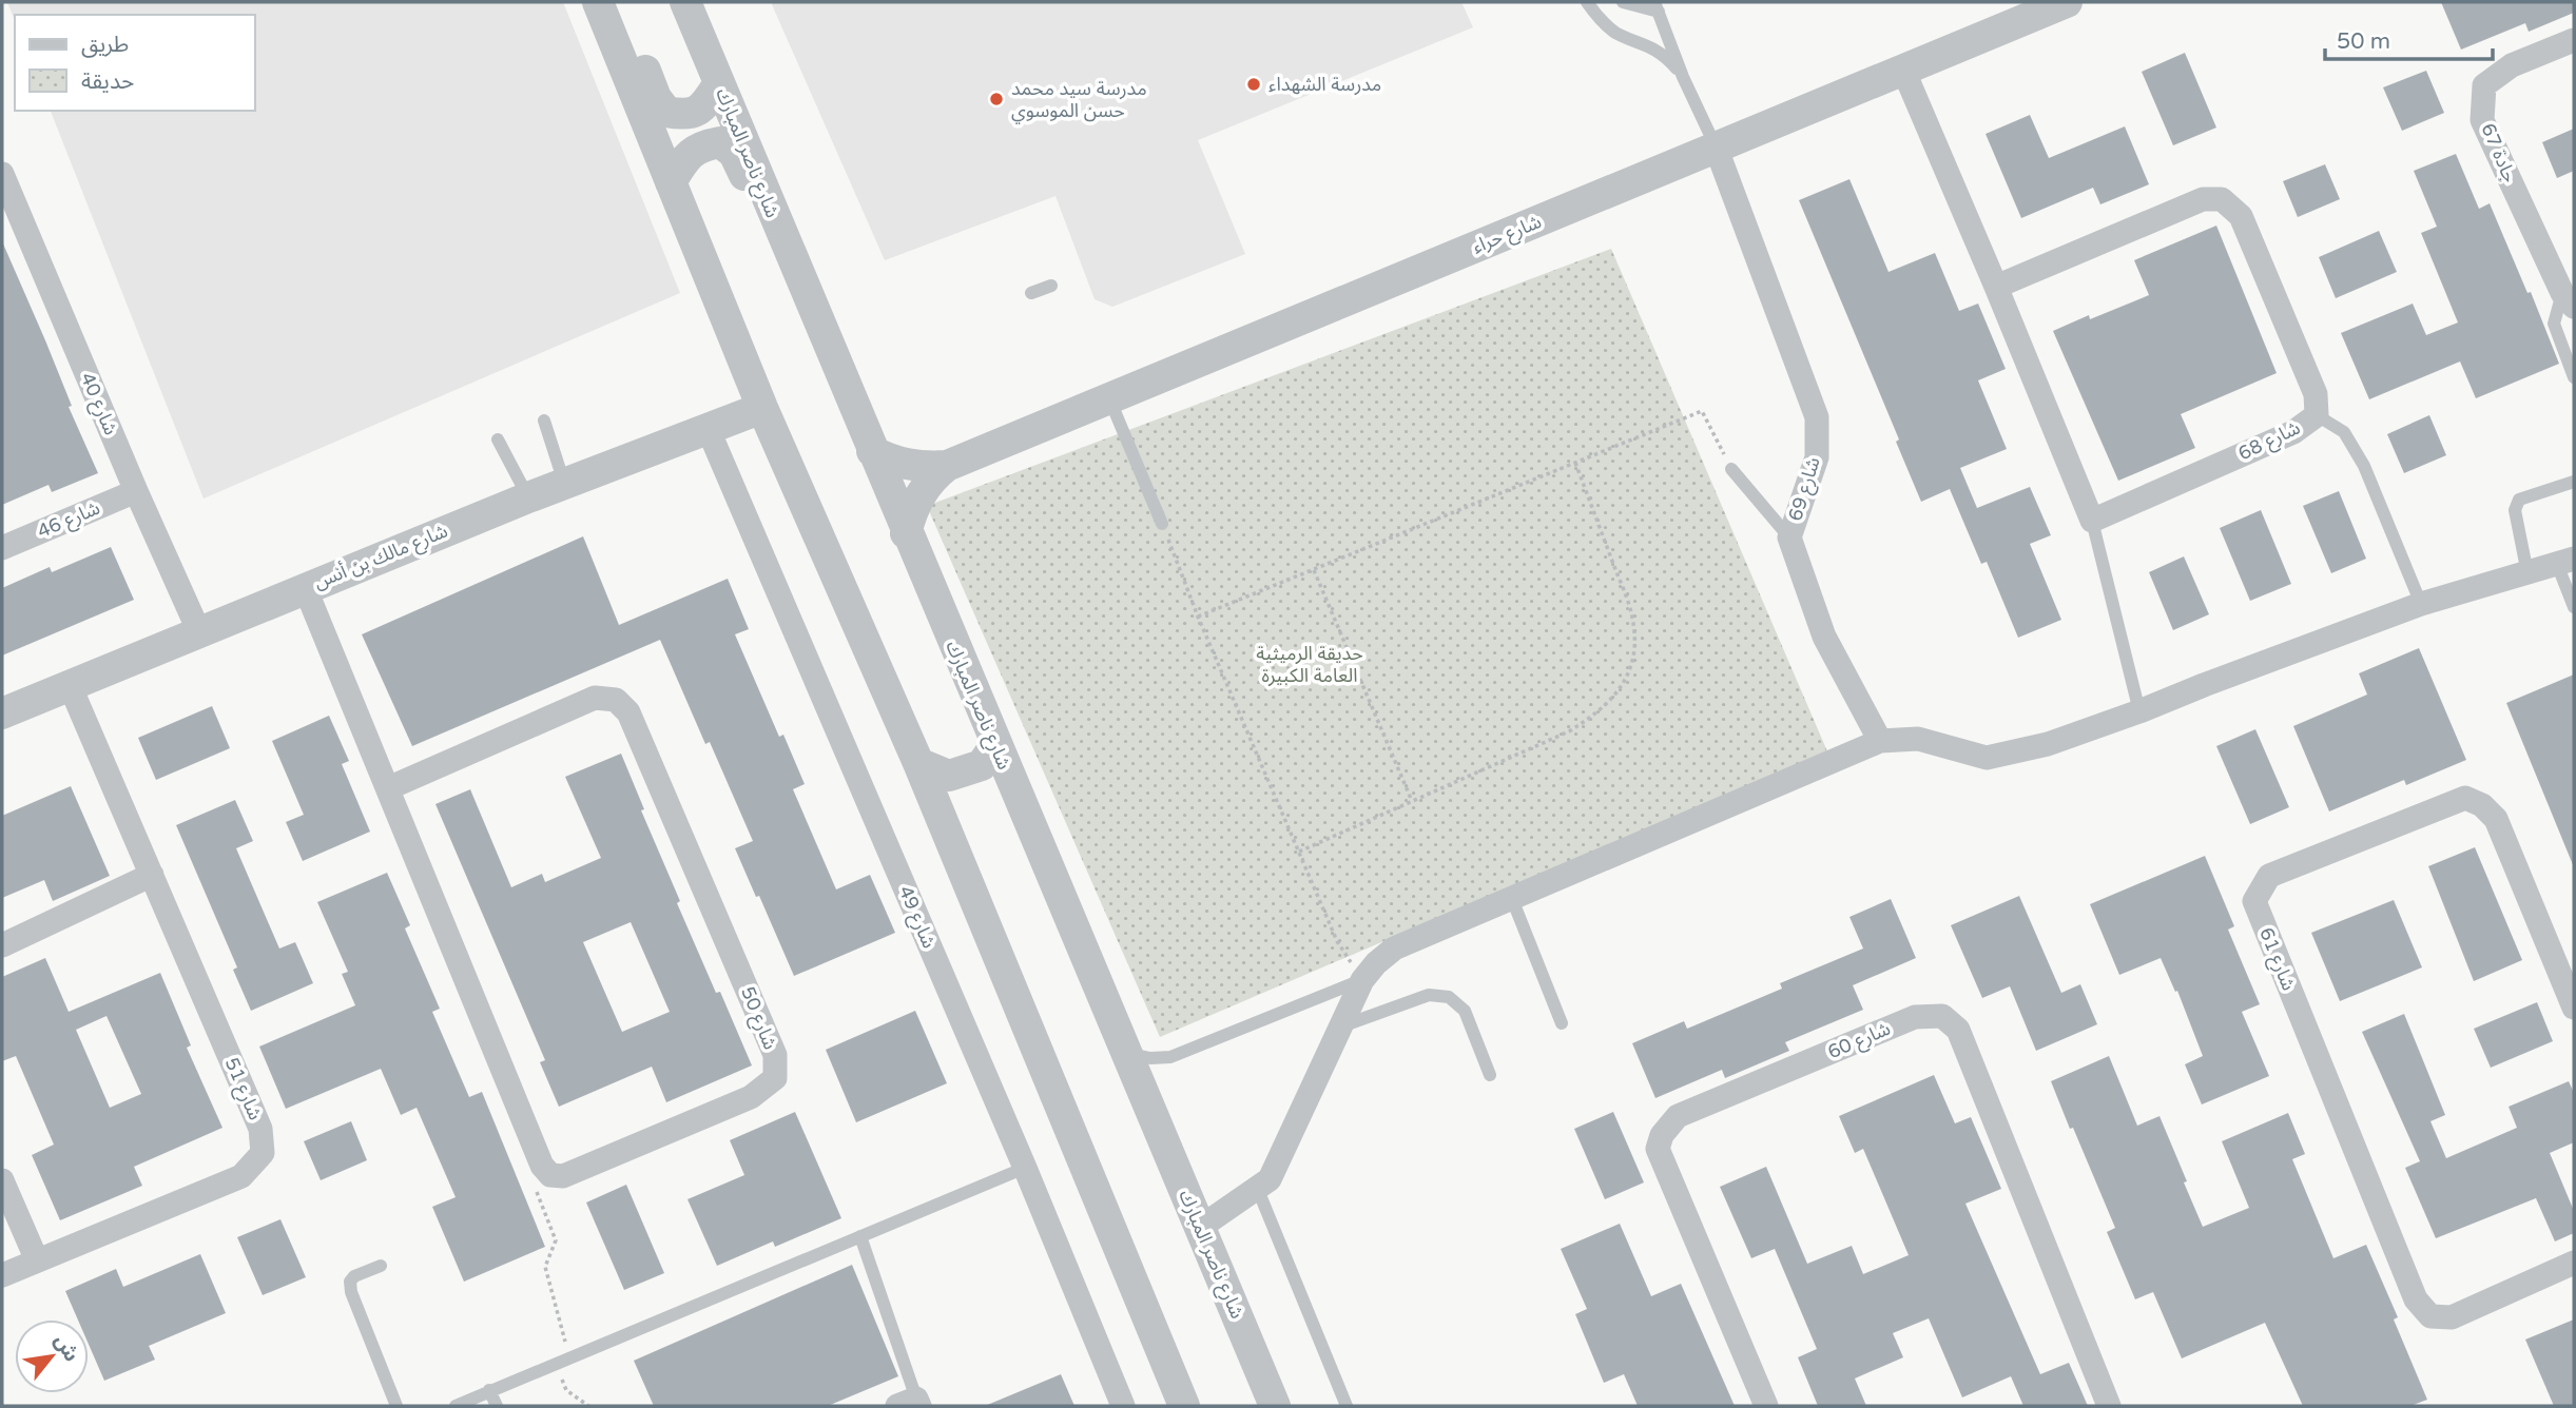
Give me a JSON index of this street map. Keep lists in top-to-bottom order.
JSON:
{
  "streets": {
    "street": [
      "شارع ناصر المبارك",
      "جادة 67",
      "شارع حراء",
      "شارع 40",
      "شارع 68",
      "شارع 69",
      "شارع 46",
      "شارع مالك بن أنس",
      "شارع 49",
      "شارع 61",
      "شارع 50",
      "شارع 60",
      "شارع 51"
    ]
  },
  "crossings": [
    ["شارع ناصر المبارك", "شارع حراء"],
    ["شارع حراء", "شارع 69"],
    ["شارع 40", "شارع 46"],
    ["شارع 40", "شارع مالك بن أنس"],
    ["شارع مالك بن أنس", "شارع 49"],
    ["شارع مالك بن أنس", "شارع 51"]
  ],
  "parks": ["حديقة الرميثية العامة الكبيرة"],
  "places": ["مدرسة الشهداء", "مدرسة سيد محمد حسن الموسوي"],
  "legend": ["طريق", "حديقة"],
  "scale_bar": "50 m",
  "north": "top right"
}
